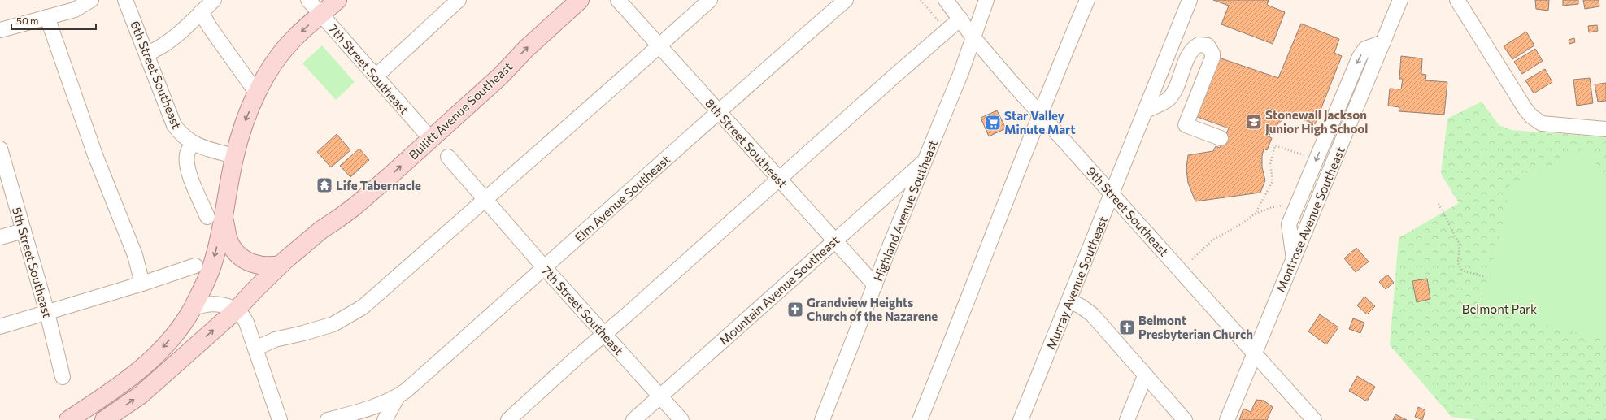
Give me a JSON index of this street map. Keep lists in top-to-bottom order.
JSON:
{
  "streets": {
    "main road": ["Bullitt Avenue Southeast"],
    "street": [
      "7th Street Southeast",
      "6th Street Southeast",
      "8th Street Southeast",
      "Elm Avenue Southeast",
      "Highland Avenue Southeast",
      "9th Street Southeast",
      "Montrose Avenue Southeast",
      "5th Street Southeast",
      "Murray Avenue Southeast",
      "Mountain Avenue Southeast"
    ]
  },
  "crossings": [
    ["7th Street Southeast", "Bullitt Avenue Southeast"],
    ["7th Street Southeast", "Elm Avenue Southeast"],
    ["7th Street Southeast", "Mountain Avenue Southeast"],
    ["8th Street Southeast", "Elm Avenue Southeast"],
    ["8th Street Southeast", "Highland Avenue Southeast"],
    ["8th Street Southeast", "Mountain Avenue Southeast"],
    ["Highland Avenue Southeast", "9th Street Southeast"],
    ["Highland Avenue Southeast", "Mountain Avenue Southeast"],
    ["9th Street Southeast", "Montrose Avenue Southeast"],
    ["9th Street Southeast", "Murray Avenue Southeast"]
  ],
  "one_way": ["Bullitt Avenue Southeast"],
  "parks": ["Belmont Park"],
  "places": {
    "school or university": ["Stonewall Jackson Junior High School"],
    "supermarket": ["Star Valley Minute Mart"],
    "temple": ["Life Tabernacle"],
    "church": ["Grandview Heights Church of the Nazarene", "Belmont Presbyterian Church"]
  },
  "scale_bar": "50 m"
}
